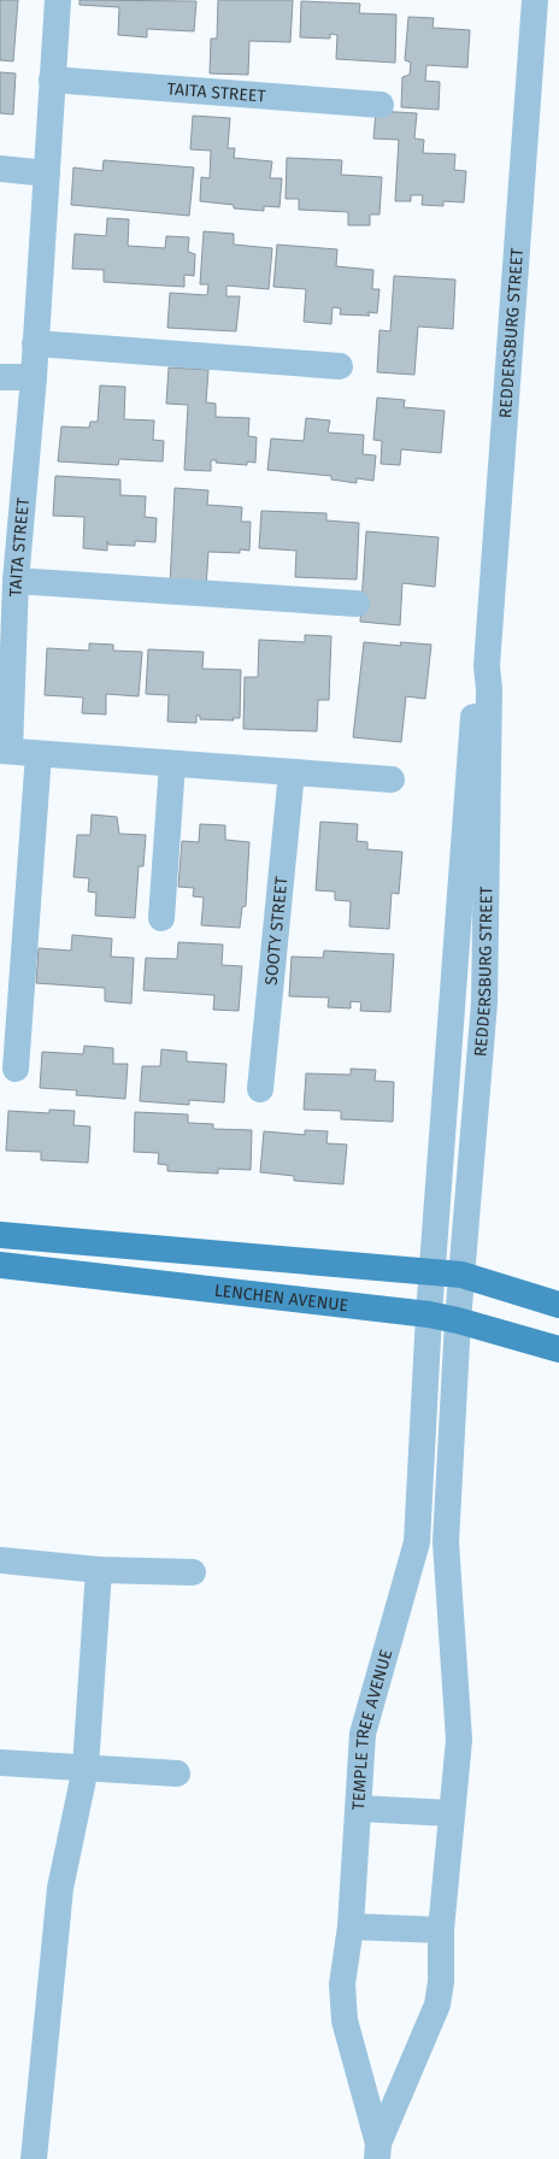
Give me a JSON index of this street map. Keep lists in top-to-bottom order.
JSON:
{
  "streets": {
    "main road": ["LENCHEN AVENUE"],
    "street": [
      "TAITA STREET",
      "REDDERSBURG STREET",
      "SOOTY STREET",
      "TEMPLE TREE AVENUE"
    ]
  },
  "crossings": [
    ["REDDERSBURG STREET", "LENCHEN AVENUE"],
    ["REDDERSBURG STREET", "TEMPLE TREE AVENUE"],
    ["LENCHEN AVENUE", "TEMPLE TREE AVENUE"]
  ]
}
